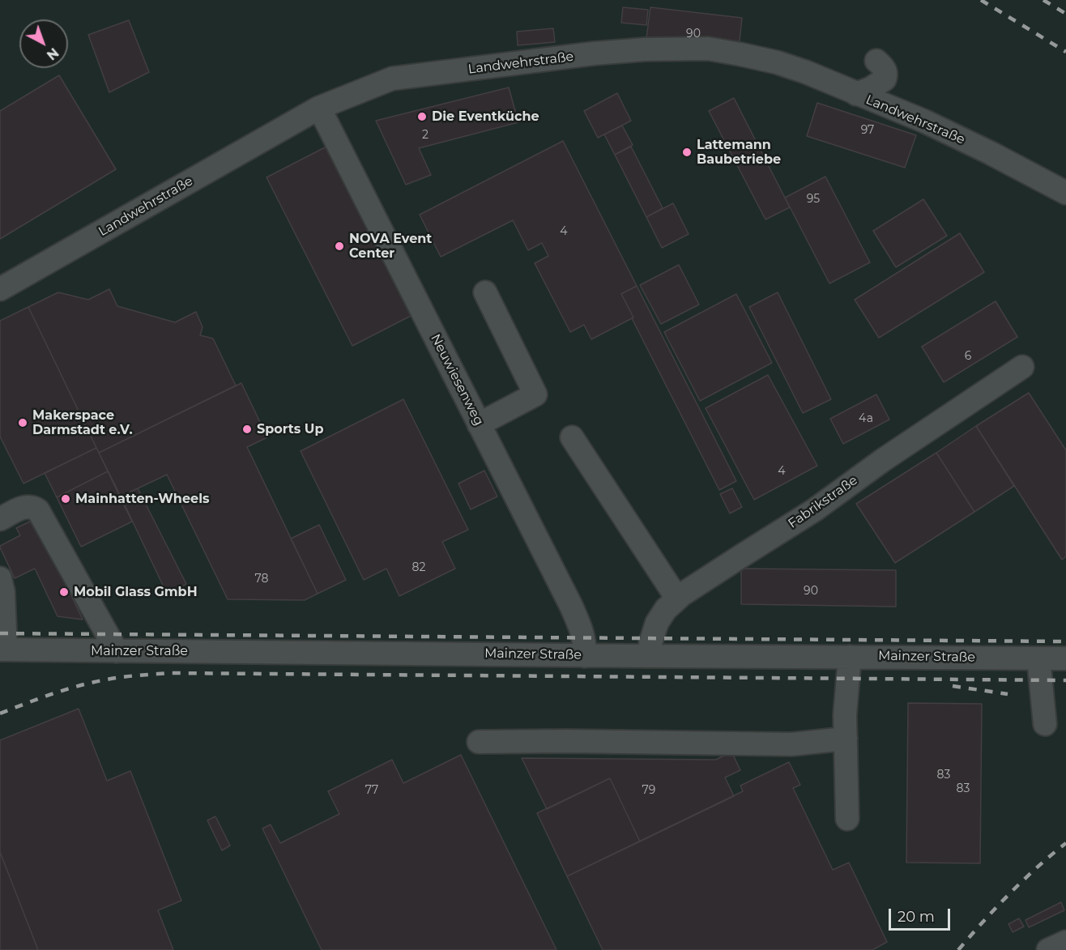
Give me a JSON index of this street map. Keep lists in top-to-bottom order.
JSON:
{
  "streets": {
    "street": [
      "Landwehrstraße",
      "Neuwiesenweg",
      "Fabrikstraße",
      "Mainzer Straße"
    ]
  },
  "crossings": [
    ["Landwehrstraße", "Neuwiesenweg"],
    ["Neuwiesenweg", "Mainzer Straße"],
    ["Fabrikstraße", "Mainzer Straße"]
  ],
  "places": [
    "Die Eventküche",
    "Lattemann Baubetriebe",
    "NOVA Event Center",
    "Makerspace Darmstadt e.V.",
    "Sports Up",
    "Mainhatten-Wheels",
    "Mobil Glass GmbH"
  ],
  "house_numbers": [
    "90",
    "97",
    "2",
    "95",
    "4",
    "6",
    "4a",
    "4",
    "82",
    "78",
    "90",
    "83",
    "83",
    "77",
    "79"
  ],
  "scale_bar": "20 m",
  "north": "bottom right"
}
